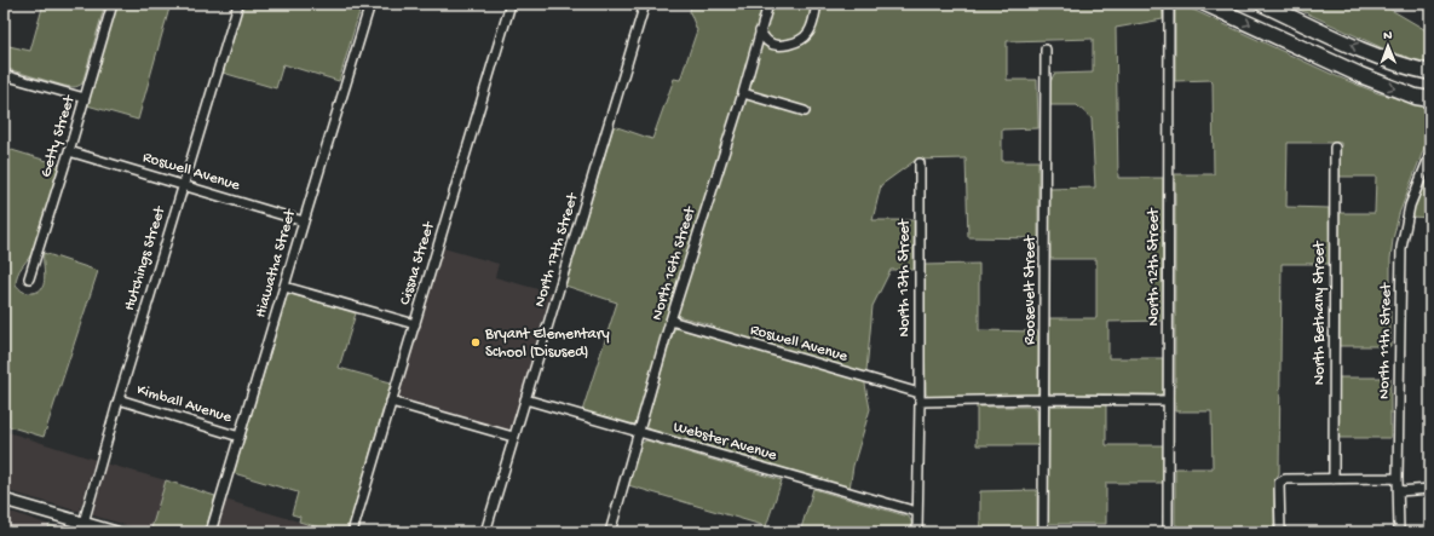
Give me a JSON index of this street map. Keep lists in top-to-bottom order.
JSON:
{
  "streets": {
    "street": [
      "Getty Street",
      "Roswell Avenue",
      "North 17th Street",
      "Hutchings Street",
      "Hiawatha Street",
      "Cissna Street",
      "North 16th Street",
      "North 12th Street",
      "North 13th Street",
      "Roosevelt Street",
      "North Bethany Street",
      "North 11th Street",
      "Kimball Avenue",
      "Webster Avenue"
    ]
  },
  "crossings": [
    ["Getty Street", "Roswell Avenue"],
    ["Roswell Avenue", "Hutchings Street"],
    ["Roswell Avenue", "Hiawatha Street"],
    ["Roswell Avenue", "North 16th Street"],
    ["Roswell Avenue", "North 12th Street"],
    ["Roswell Avenue", "North 13th Street"],
    ["Roswell Avenue", "Roosevelt Street"],
    ["North 17th Street", "Webster Avenue"],
    ["Hutchings Street", "Kimball Avenue"],
    ["Hiawatha Street", "Kimball Avenue"],
    ["North 16th Street", "Webster Avenue"],
    ["North 13th Street", "Webster Avenue"]
  ],
  "places": ["Bryant Elementary School (Disused)"],
  "north": "top"
}
